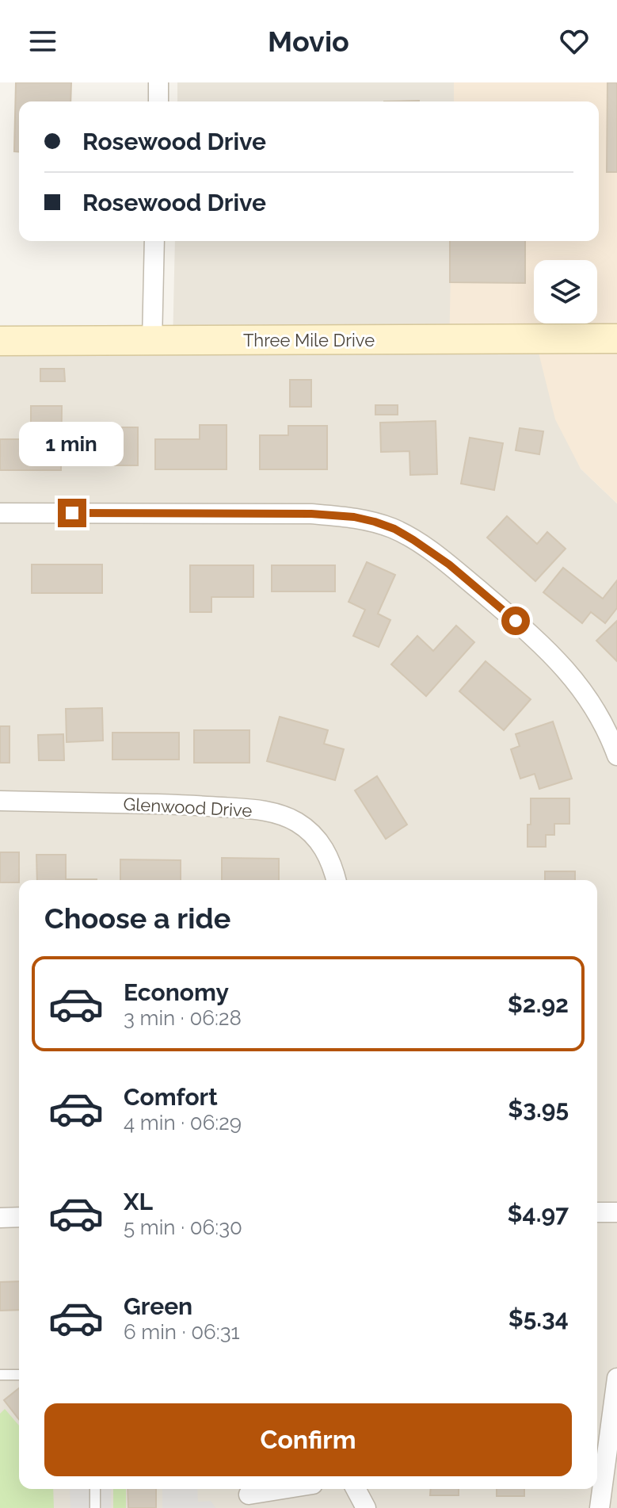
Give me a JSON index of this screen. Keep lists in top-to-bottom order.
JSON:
{
  "streets": {
    "main road": ["Three Mile Drive"],
    "street": ["Glenwood Drive"]
  },
  "page": {
    "header": "Movio",
    "banner": ["Rosewood Drive", "Rosewood Drive"],
    "bubble": "1 min",
    "heading": "Choose a ride",
    "list": [
      {
        "name": "Economy",
        "note": "3 min · 06:28",
        "value": "$2.92"
      },
      {
        "name": "Comfort",
        "note": "4 min · 06:29",
        "value": "$3.95"
      },
      {
        "name": "XL",
        "note": "5 min · 06:30",
        "value": "$4.97"
      },
      {
        "name": "Green",
        "note": "6 min · 06:31",
        "value": "$5.34"
      }
    ],
    "buttons": "Confirm"
  }
}
